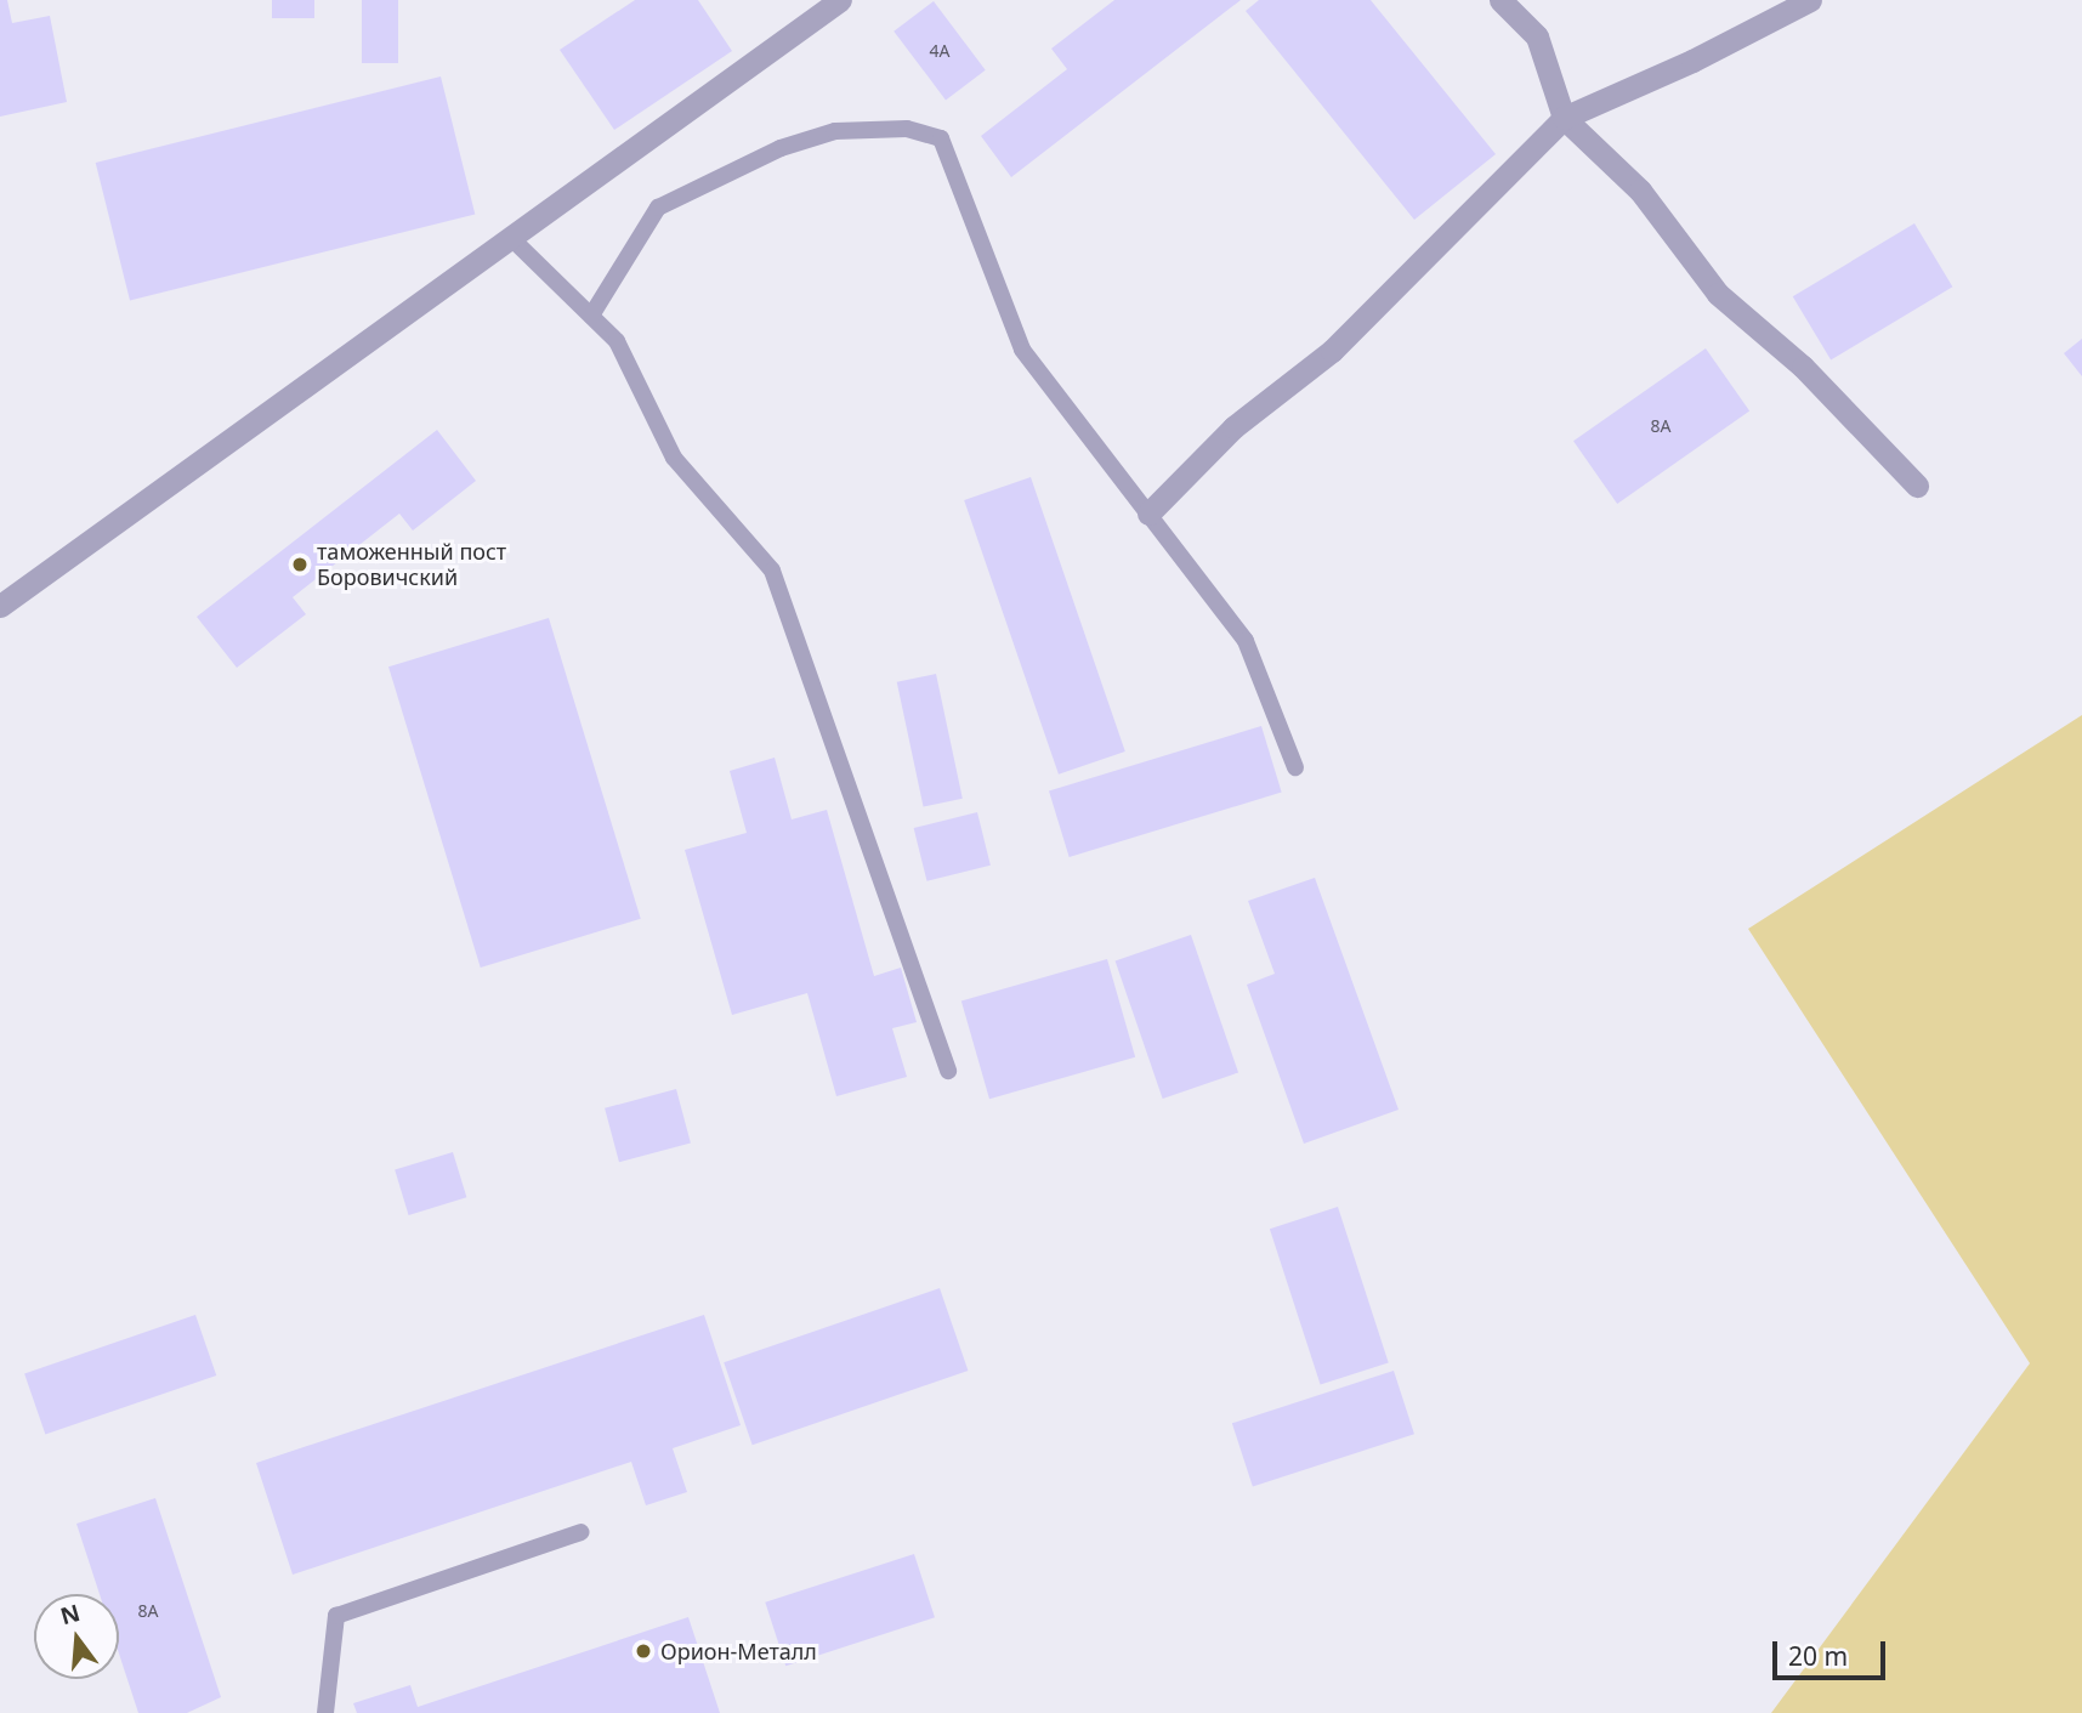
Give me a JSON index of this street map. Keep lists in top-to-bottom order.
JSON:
{
  "places": ["таможенный пост Боровичский", "Орион-Металл"],
  "house_numbers": ["4А", "8А", "8А"],
  "scale_bar": "20 m",
  "north": "top"
}
